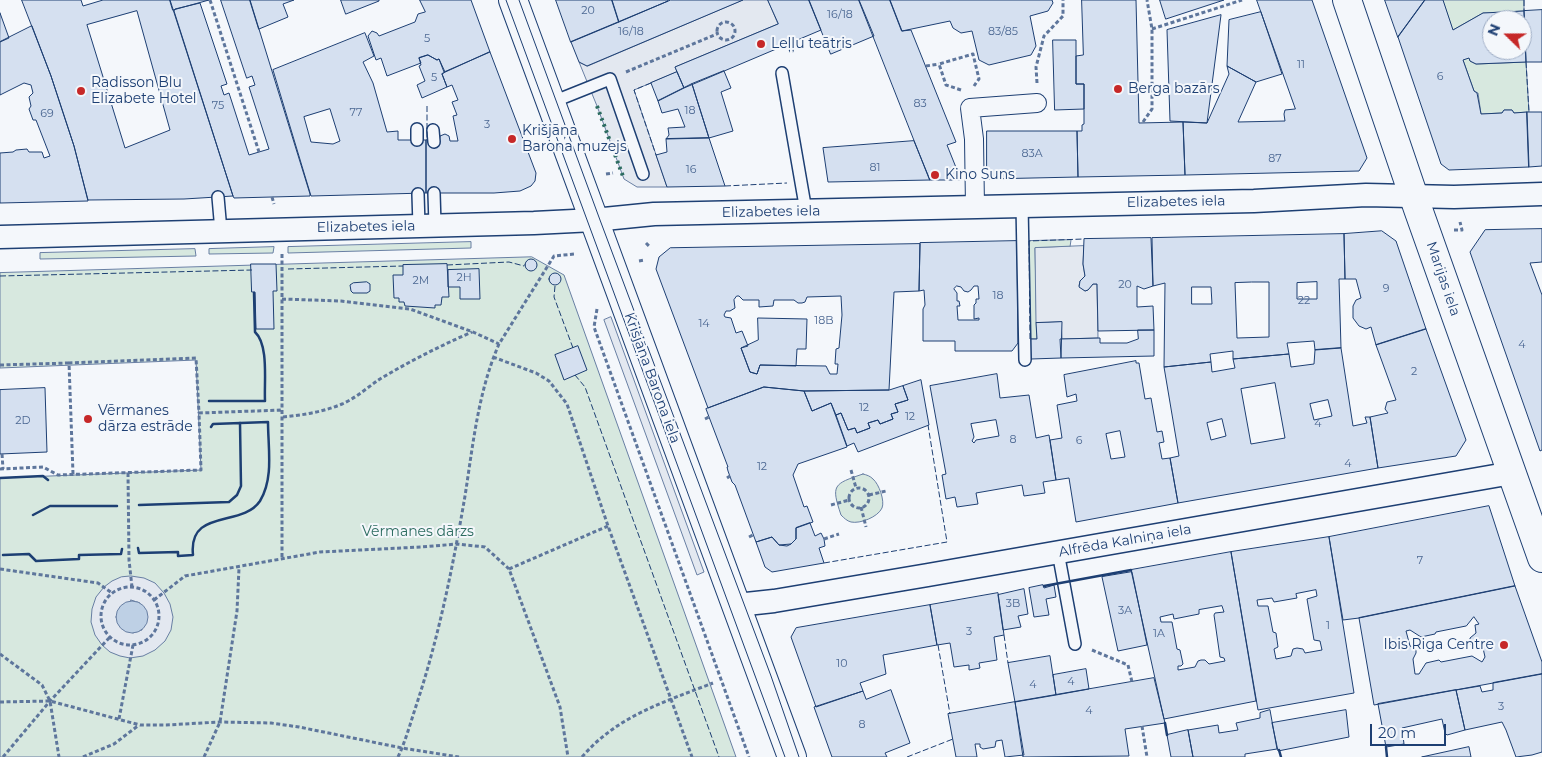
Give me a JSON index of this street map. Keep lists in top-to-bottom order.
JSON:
{
  "streets": {
    "street": [
      "Elizabetes iela",
      "Marijas iela",
      "Krišjāņa Barona iela",
      "Alfrēda Kalniņa iela"
    ]
  },
  "crossings": [
    ["Elizabetes iela", "Marijas iela"],
    ["Elizabetes iela", "Krišjāņa Barona iela"],
    ["Marijas iela", "Alfrēda Kalniņa iela"],
    ["Krišjāņa Barona iela", "Alfrēda Kalniņa iela"]
  ],
  "parks": ["Vērmanes dārzs"],
  "places": [
    "Leļļu teātris",
    "Berga bazārs",
    "Radisson Blu Elizabete Hotel",
    "Krišjāņa Barona muzejs",
    "Kino Suns",
    "Vērmanes dārza estrāde",
    "Ibis Riga Centre"
  ],
  "house_numbers": [
    "20",
    "16/18",
    "16/18",
    "83/85",
    "5",
    "11",
    "6",
    "5",
    "83",
    "75",
    "18",
    "77",
    "69",
    "3",
    "83A",
    "87",
    "81",
    "16",
    "2H",
    "2M",
    "20",
    "9",
    "18",
    "22",
    "18B",
    "14",
    "4",
    "2",
    "12",
    "12",
    "2D",
    "4",
    "8",
    "6",
    "4",
    "12",
    "7",
    "3B",
    "3A",
    "1",
    "3",
    "1A",
    "10",
    "4",
    "4",
    "3",
    "4",
    "8"
  ],
  "scale_bar": "20 m",
  "north": "left"
}
